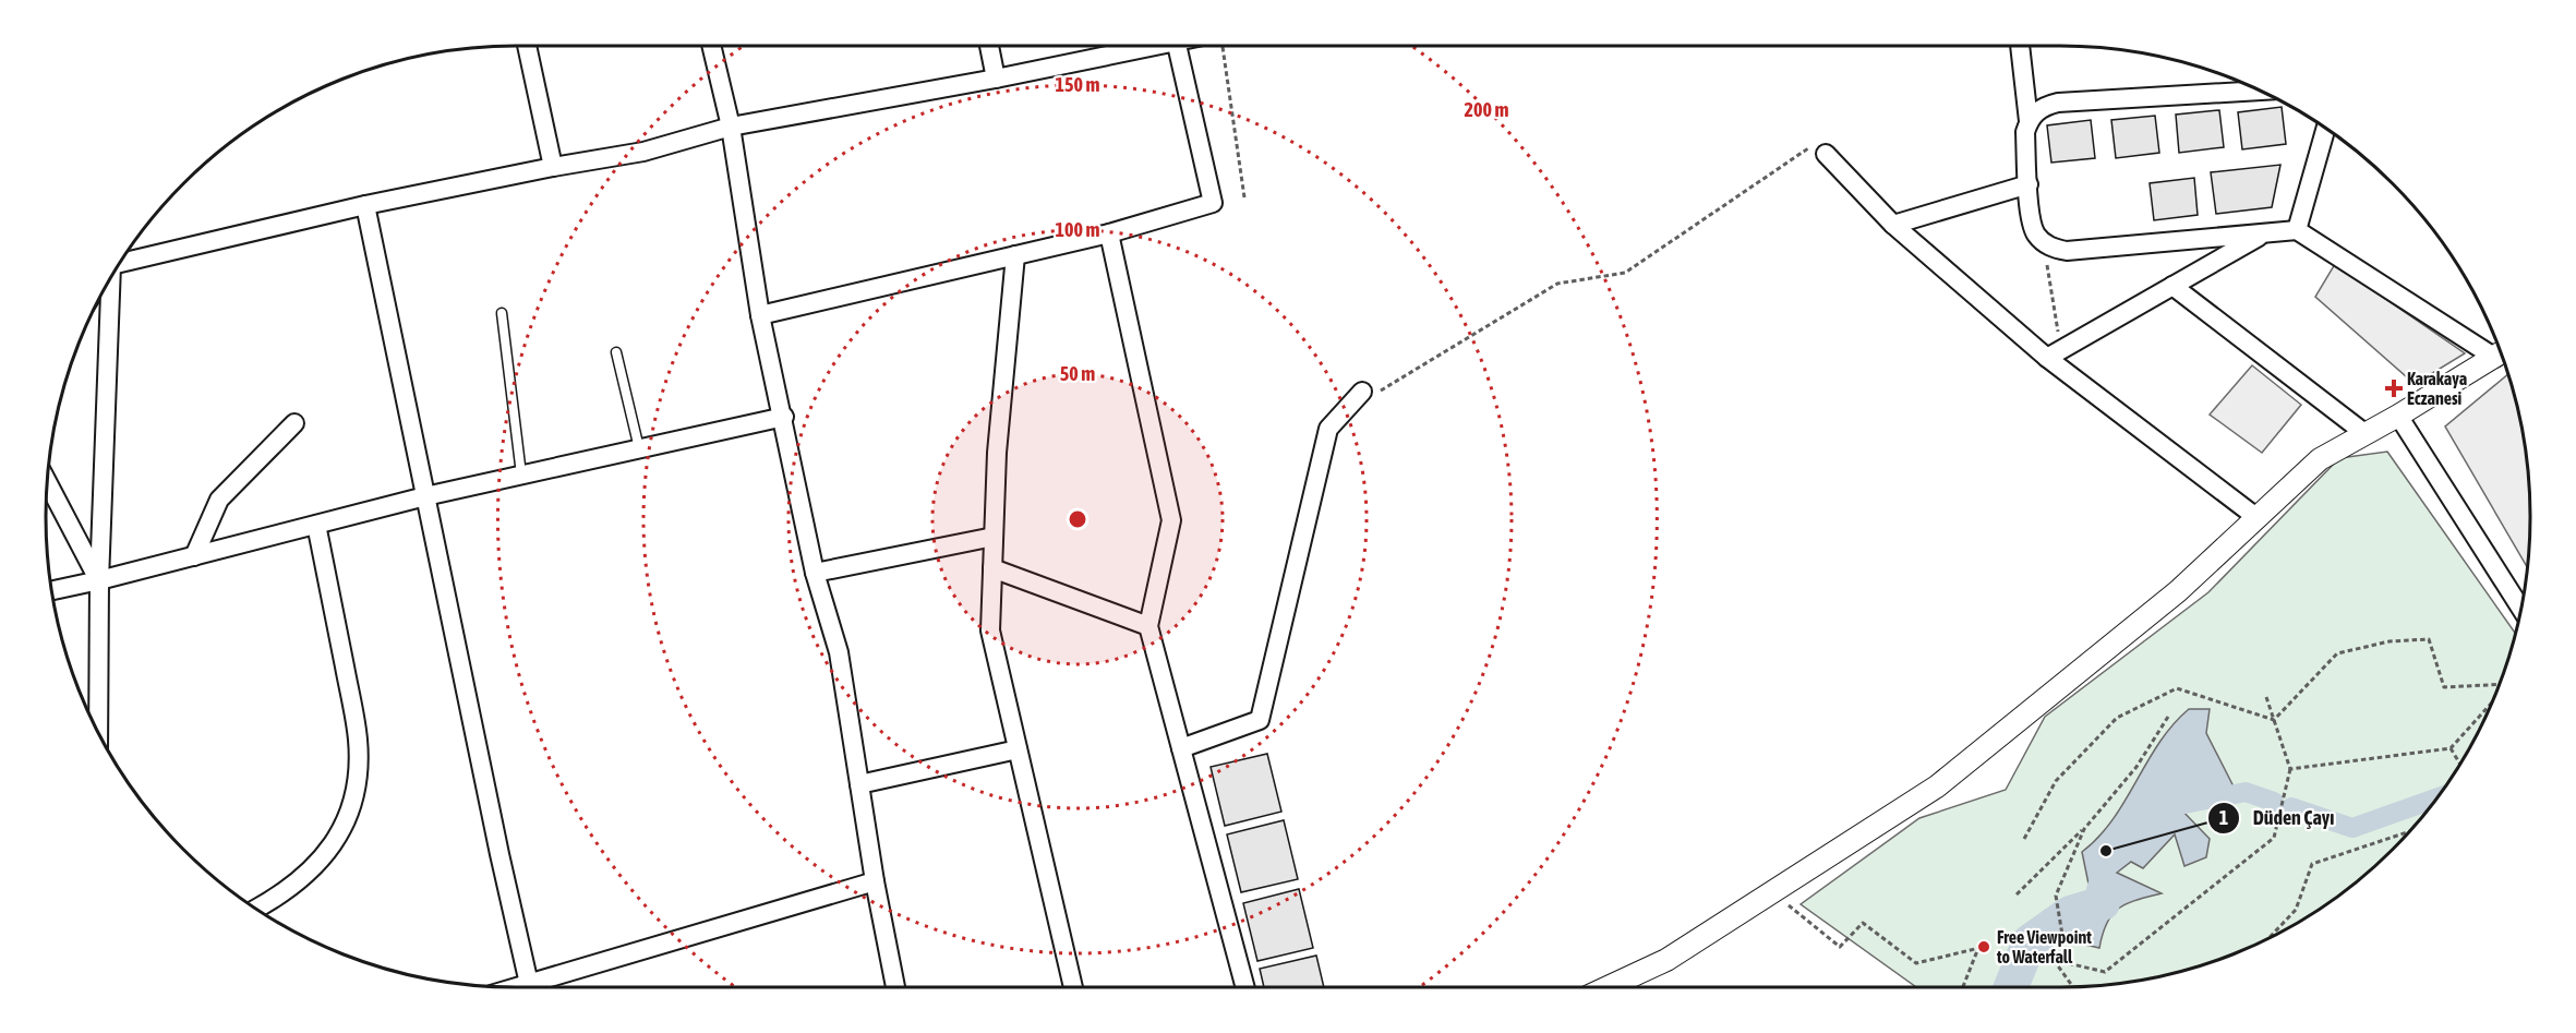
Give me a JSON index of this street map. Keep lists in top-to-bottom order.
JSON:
{
  "places": {
    "health": ["Karakaya Eczanesi"],
    "other": ["Düden Çayı", "Free Viewpoint to Waterfall"]
  },
  "rings": [
    "150 m",
    "200 m",
    "100 m",
    "50 m"
  ]
}
